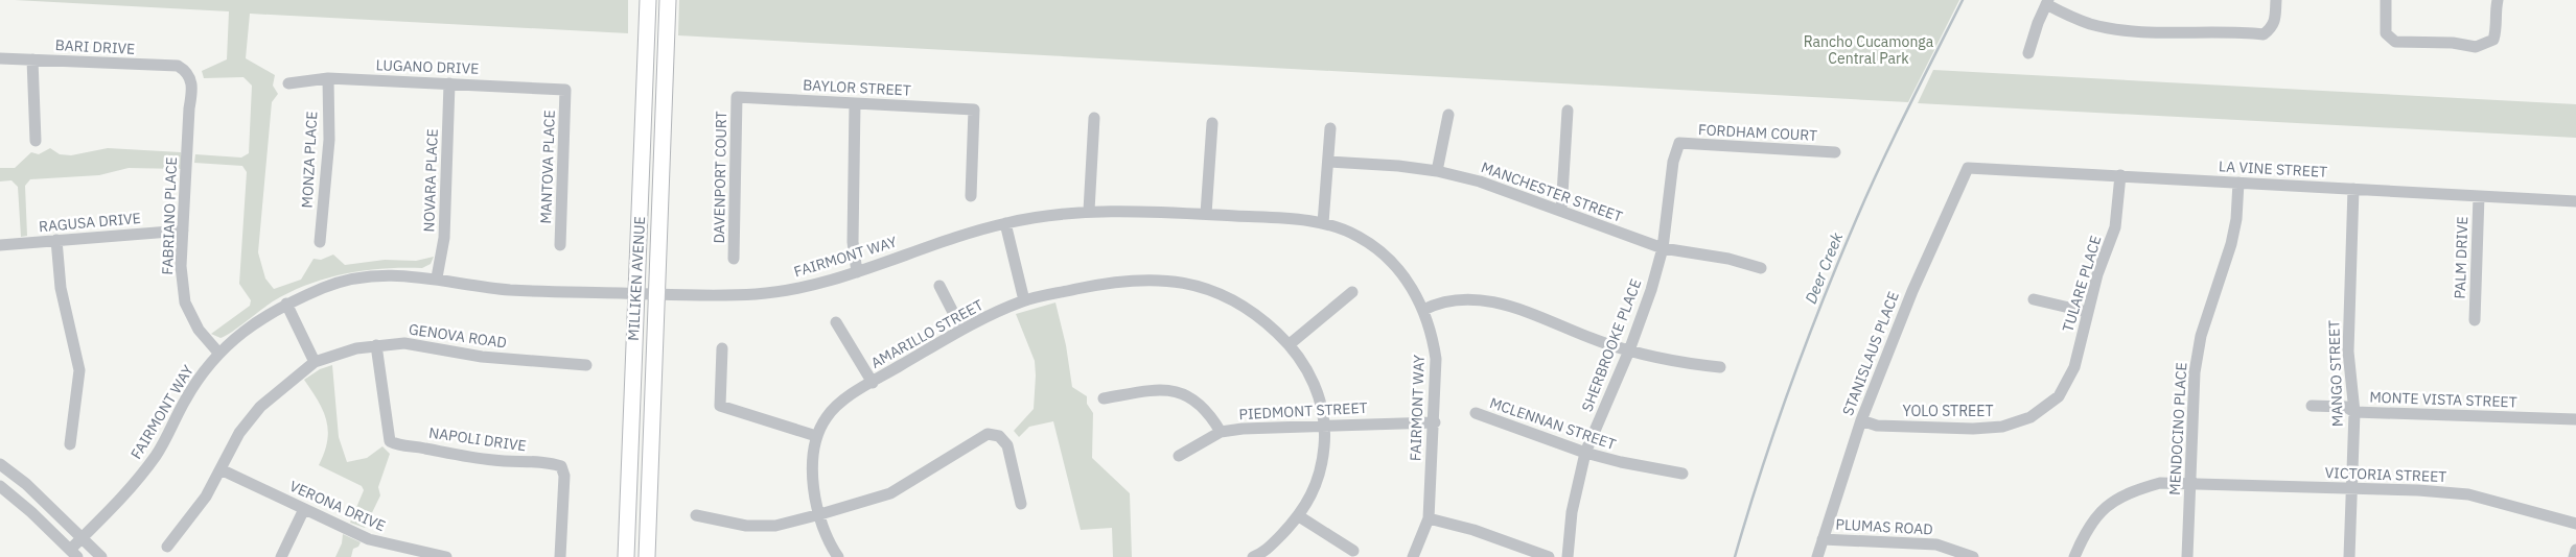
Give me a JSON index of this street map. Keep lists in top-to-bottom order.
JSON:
{
  "streets": {
    "main road": ["MILLIKEN AVENUE"],
    "street": [
      "BARI DRIVE",
      "LUGANO DRIVE",
      "BAYLOR STREET",
      "FORDHAM COURT",
      "MONZA PLACE",
      "MANTOVA PLACE",
      "LA VINE STREET",
      "DAVENPORT COURT",
      "NOVARA PLACE",
      "MANCHESTER STREET",
      "FABRIANO PLACE",
      "RAGUSA DRIVE",
      "FAIRMONT WAY",
      "PALM DRIVE",
      "TULARE PLACE",
      "AMARILLO STREET",
      "GENOVA ROAD",
      "SHERBROOKE PLACE",
      "STANISLAUS PLACE",
      "MANGO STREET",
      "MONTE VISTA STREET",
      "PIEDMONT STREET",
      "YOLO STREET",
      "MCLENNAN STREET",
      "MENDOCINO PLACE",
      "NAPOLI DRIVE",
      "VICTORIA STREET",
      "VERONA DRIVE",
      "PLUMAS ROAD"
    ]
  },
  "crossings": [
    ["BARI DRIVE", "FABRIANO PLACE"],
    ["LUGANO DRIVE", "MONZA PLACE"],
    ["LUGANO DRIVE", "MANTOVA PLACE"],
    ["LUGANO DRIVE", "NOVARA PLACE"],
    ["BAYLOR STREET", "DAVENPORT COURT"],
    ["FORDHAM COURT", "SHERBROOKE PLACE"],
    ["LA VINE STREET", "PALM DRIVE"],
    ["LA VINE STREET", "TULARE PLACE"],
    ["LA VINE STREET", "STANISLAUS PLACE"],
    ["LA VINE STREET", "MANGO STREET"],
    ["LA VINE STREET", "MENDOCINO PLACE"],
    ["NOVARA PLACE", "FAIRMONT WAY"],
    ["MANCHESTER STREET", "SHERBROOKE PLACE"],
    ["FABRIANO PLACE", "RAGUSA DRIVE"],
    ["FABRIANO PLACE", "FAIRMONT WAY"],
    ["FAIRMONT WAY", "MILLIKEN AVENUE"],
    ["FAIRMONT WAY", "PIEDMONT STREET"],
    ["TULARE PLACE", "YOLO STREET"],
    ["AMARILLO STREET", "PIEDMONT STREET"],
    ["GENOVA ROAD", "NAPOLI DRIVE"],
    ["GENOVA ROAD", "VERONA DRIVE"],
    ["SHERBROOKE PLACE", "MCLENNAN STREET"],
    ["STANISLAUS PLACE", "YOLO STREET"],
    ["STANISLAUS PLACE", "PLUMAS ROAD"],
    ["MANGO STREET", "MONTE VISTA STREET"],
    ["MANGO STREET", "VICTORIA STREET"],
    ["MENDOCINO PLACE", "VICTORIA STREET"]
  ],
  "water": ["Deer Creek"],
  "parks": ["Rancho Cucamonga Central Park"]
}
